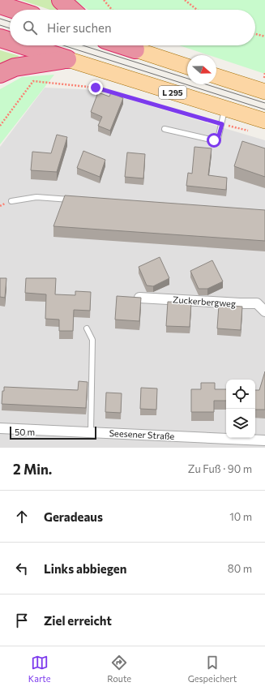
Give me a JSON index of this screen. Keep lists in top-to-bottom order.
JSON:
{
  "streets": {
    "main road": ["L 295"],
    "street": ["Zuckerbergweg", "Seesener Straße"]
  },
  "scale_bar": "50 m",
  "north": "right",
  "page": {
    "search": "Hier suchen",
    "scale": "50 m",
    "heading": ["2 Min.", "Zu Fuß · 90 m"],
    "list": [
      ["Geradeaus", "10 m"],
      ["Links abbiegen", "80 m"],
      "Ziel erreicht"
    ],
    "nav": ["Karte", "Route", "Gespeichert"]
  }
}
